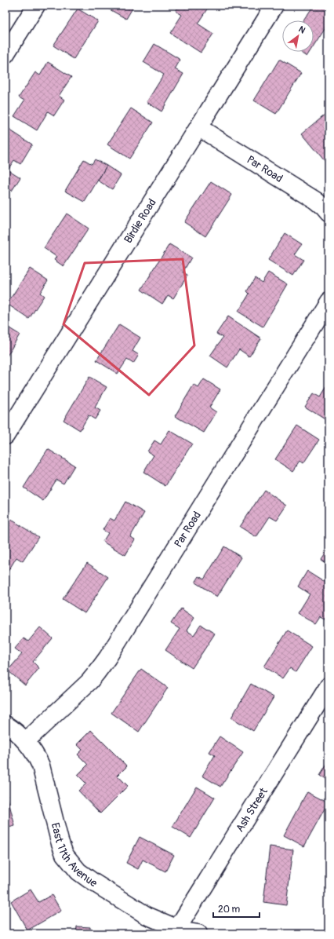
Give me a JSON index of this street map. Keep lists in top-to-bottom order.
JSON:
{
  "streets": {
    "street": [
      "Par Road",
      "Birdie Road",
      "Ash Street",
      "East 11th Avenue"
    ]
  },
  "crossings": [
    ["Par Road", "Birdie Road"],
    ["Par Road", "East 11th Avenue"],
    ["Ash Street", "East 11th Avenue"]
  ],
  "scale_bar": "20 m",
  "north": "top right"
}
